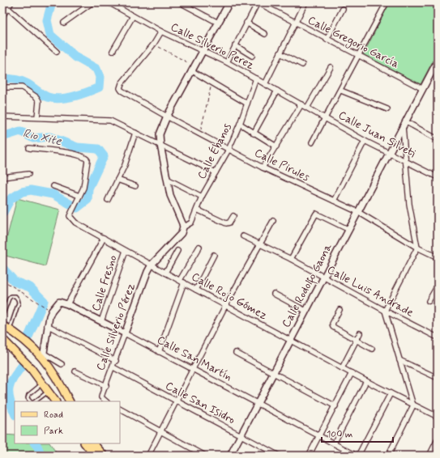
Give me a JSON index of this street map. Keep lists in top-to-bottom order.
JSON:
{
  "streets": {
    "street": [
      "Calle Gregorio García",
      "Calle Silverio Perez",
      "Calle Juan Silveti",
      "Calle Ébanos",
      "Calle Pirules",
      "Calle Fresno",
      "Calle Rodolfo Gaona",
      "Calle Luis Andrade",
      "Calle Rojo Gómez",
      "Calle Silverio Pérez",
      "Calle San Martín",
      "Calle San Isidro"
    ]
  },
  "crossings": [
    ["Calle Gregorio García", "Calle Rodolfo Gaona"],
    ["Calle Silverio Perez", "Calle Juan Silveti"],
    ["Calle Silverio Perez", "Calle Ébanos"],
    ["Calle Juan Silveti", "Calle Rodolfo Gaona"],
    ["Calle Ébanos", "Calle Pirules"],
    ["Calle Ébanos", "Calle Silverio Pérez"],
    ["Calle Pirules", "Calle Rodolfo Gaona"],
    ["Calle Fresno", "Calle Rojo Gómez"],
    ["Calle Fresno", "Calle San Martín"],
    ["Calle Rodolfo Gaona", "Calle Luis Andrade"],
    ["Calle Rodolfo Gaona", "Calle Rojo Gómez"],
    ["Calle Rodolfo Gaona", "Calle San Martín"],
    ["Calle Rodolfo Gaona", "Calle San Isidro"],
    ["Calle Rojo Gómez", "Calle Silverio Pérez"],
    ["Calle Silverio Pérez", "Calle San Martín"],
    ["Calle Silverio Pérez", "Calle San Isidro"]
  ],
  "water": ["Rio Xite"],
  "legend": ["Road", "Park"],
  "scale_bar": "100 m"
}
